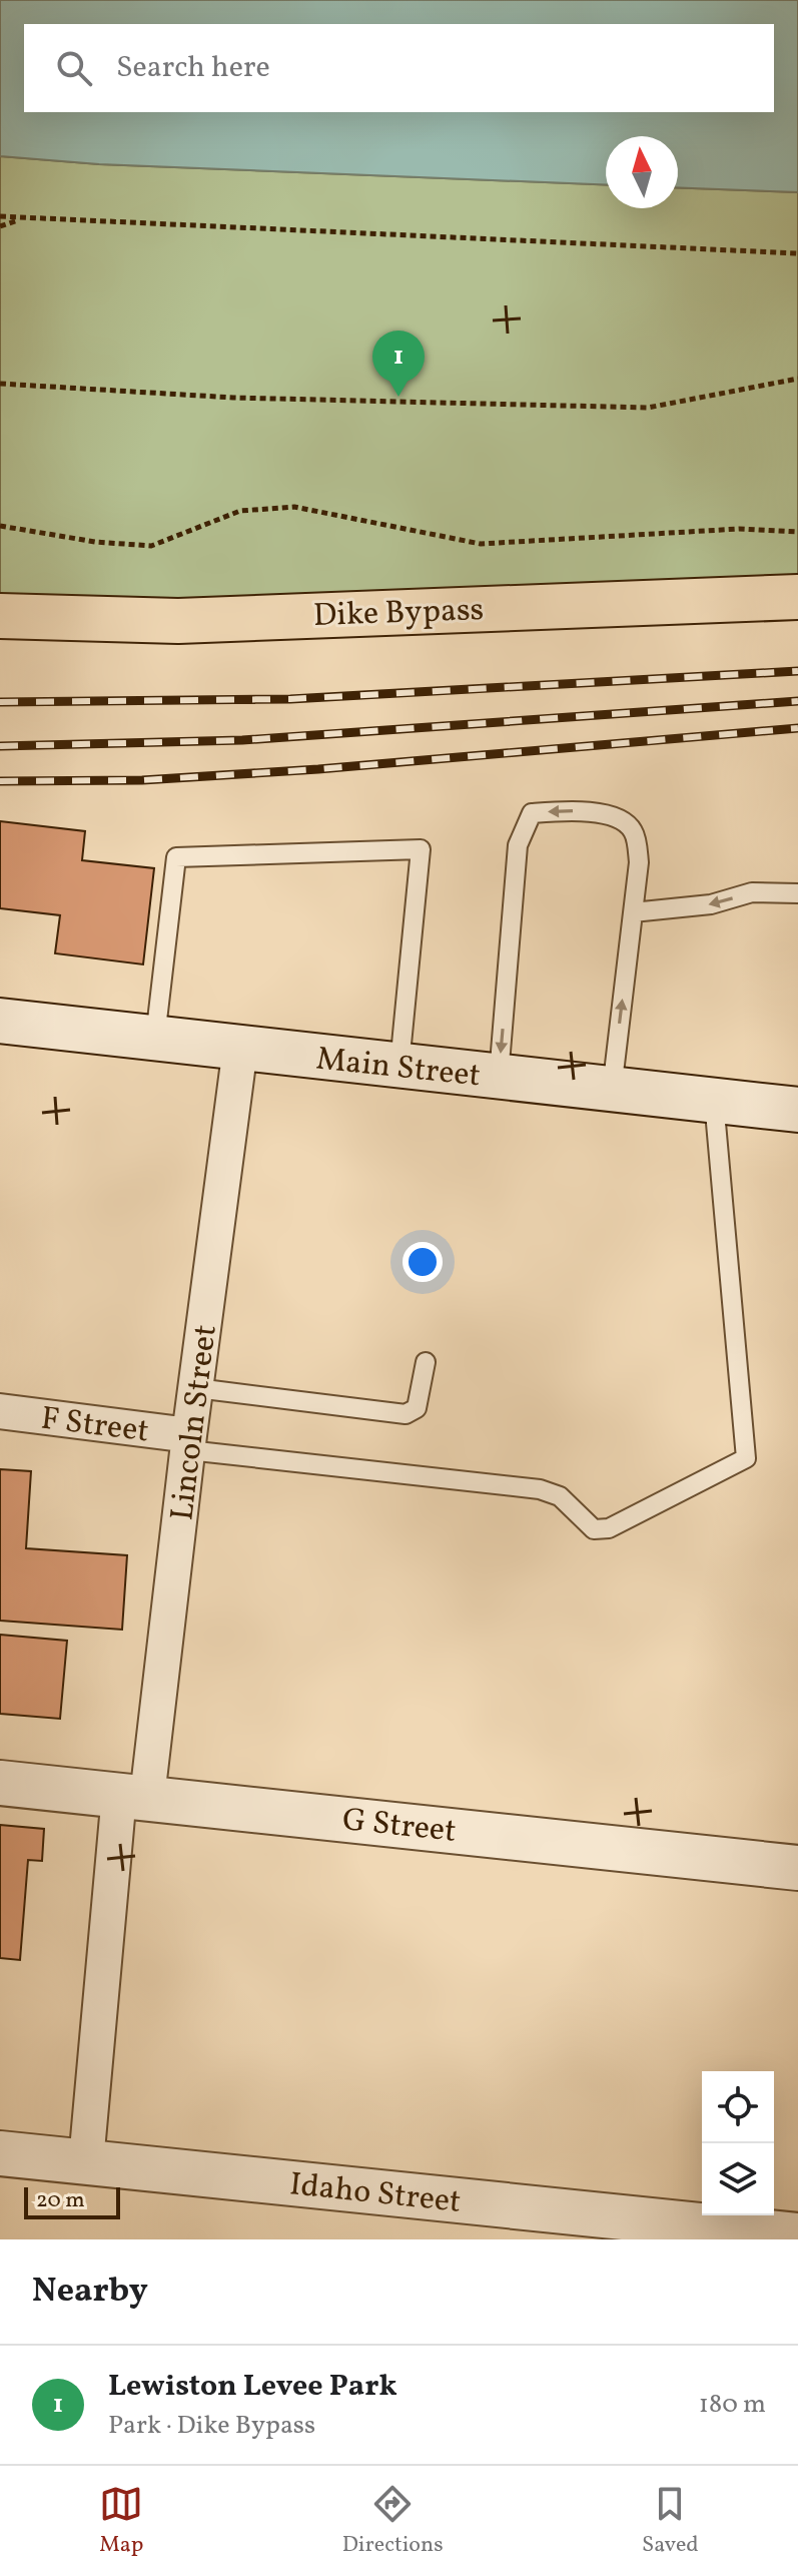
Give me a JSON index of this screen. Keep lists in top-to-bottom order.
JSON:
{
  "streets": {
    "highway": ["Dike Bypass"],
    "street": [
      "Main Street",
      "Lincoln Street",
      "F Street",
      "G Street",
      "Idaho Street"
    ]
  },
  "crossings": [
    ["Main Street", "Lincoln Street"],
    ["Lincoln Street", "F Street"],
    ["Lincoln Street", "G Street"],
    ["Lincoln Street", "Idaho Street"]
  ],
  "scale_bar": "20 m",
  "north": "top",
  "page": {
    "search": "Search here",
    "pins": "1",
    "scale": "20 m",
    "heading": "Nearby",
    "list": [
      {
        "mark": "1",
        "name": "Lewiston Levee Park",
        "note": "Park · Dike Bypass",
        "value": "180 m"
      }
    ],
    "nav": ["Map", "Directions", "Saved"]
  }
}
